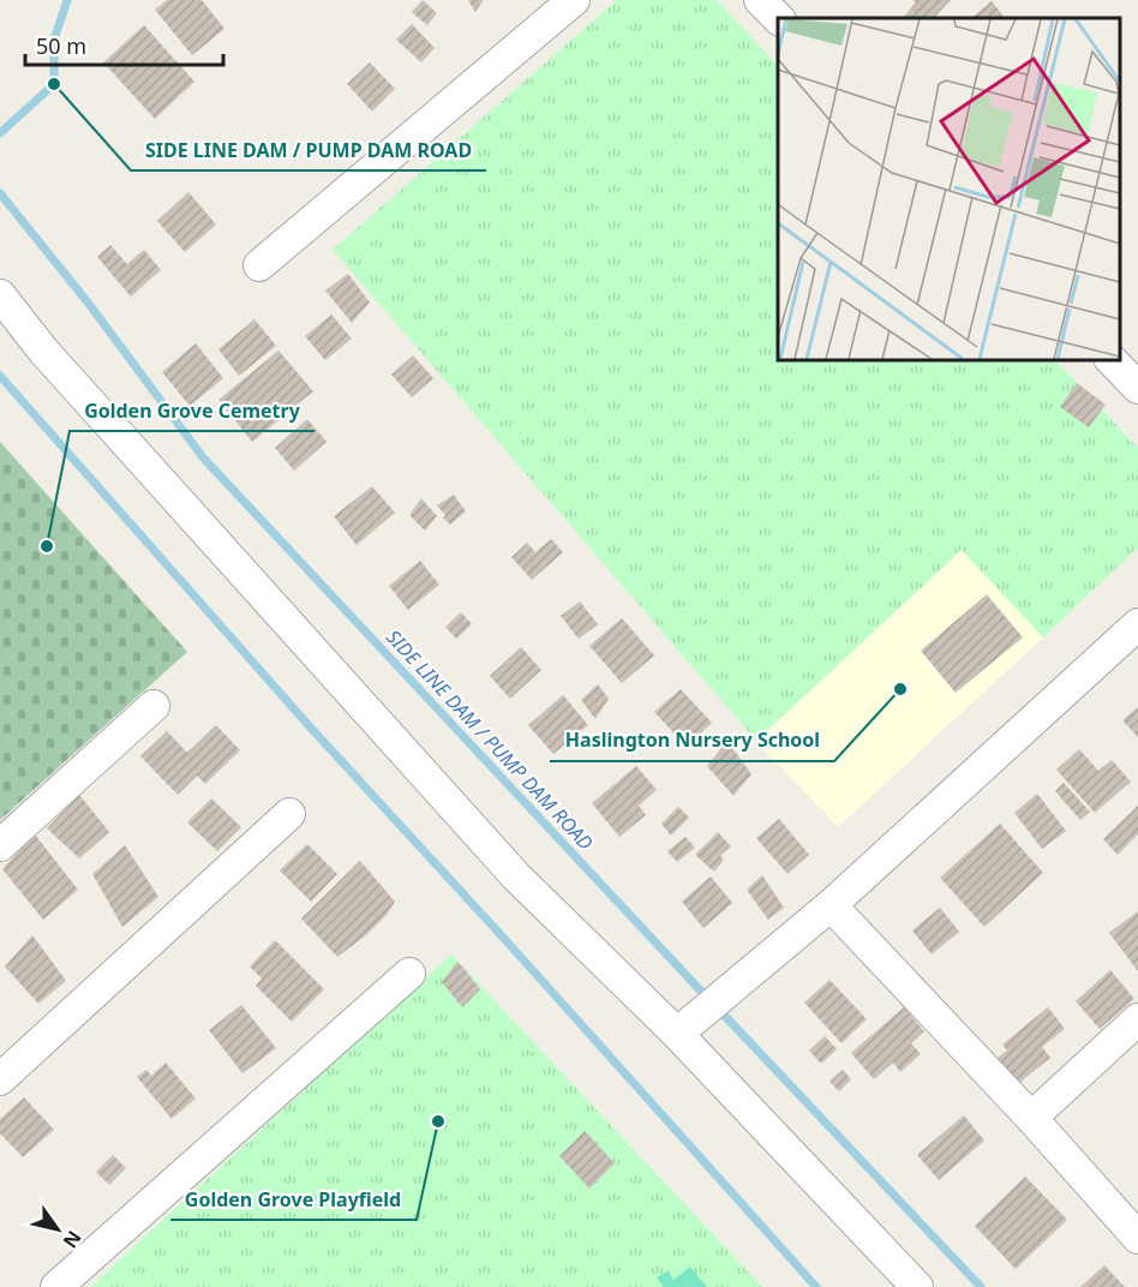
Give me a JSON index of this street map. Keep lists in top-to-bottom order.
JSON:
{
  "water": ["SIDE LINE DAM / PUMP DAM ROAD"],
  "places": [
    "SIDE LINE DAM / PUMP DAM ROAD",
    "Golden Grove Cemetry",
    "Haslington Nursery School",
    "Golden Grove Playfield"
  ],
  "scale_bar": "50 m",
  "north": "bottom right"
}
